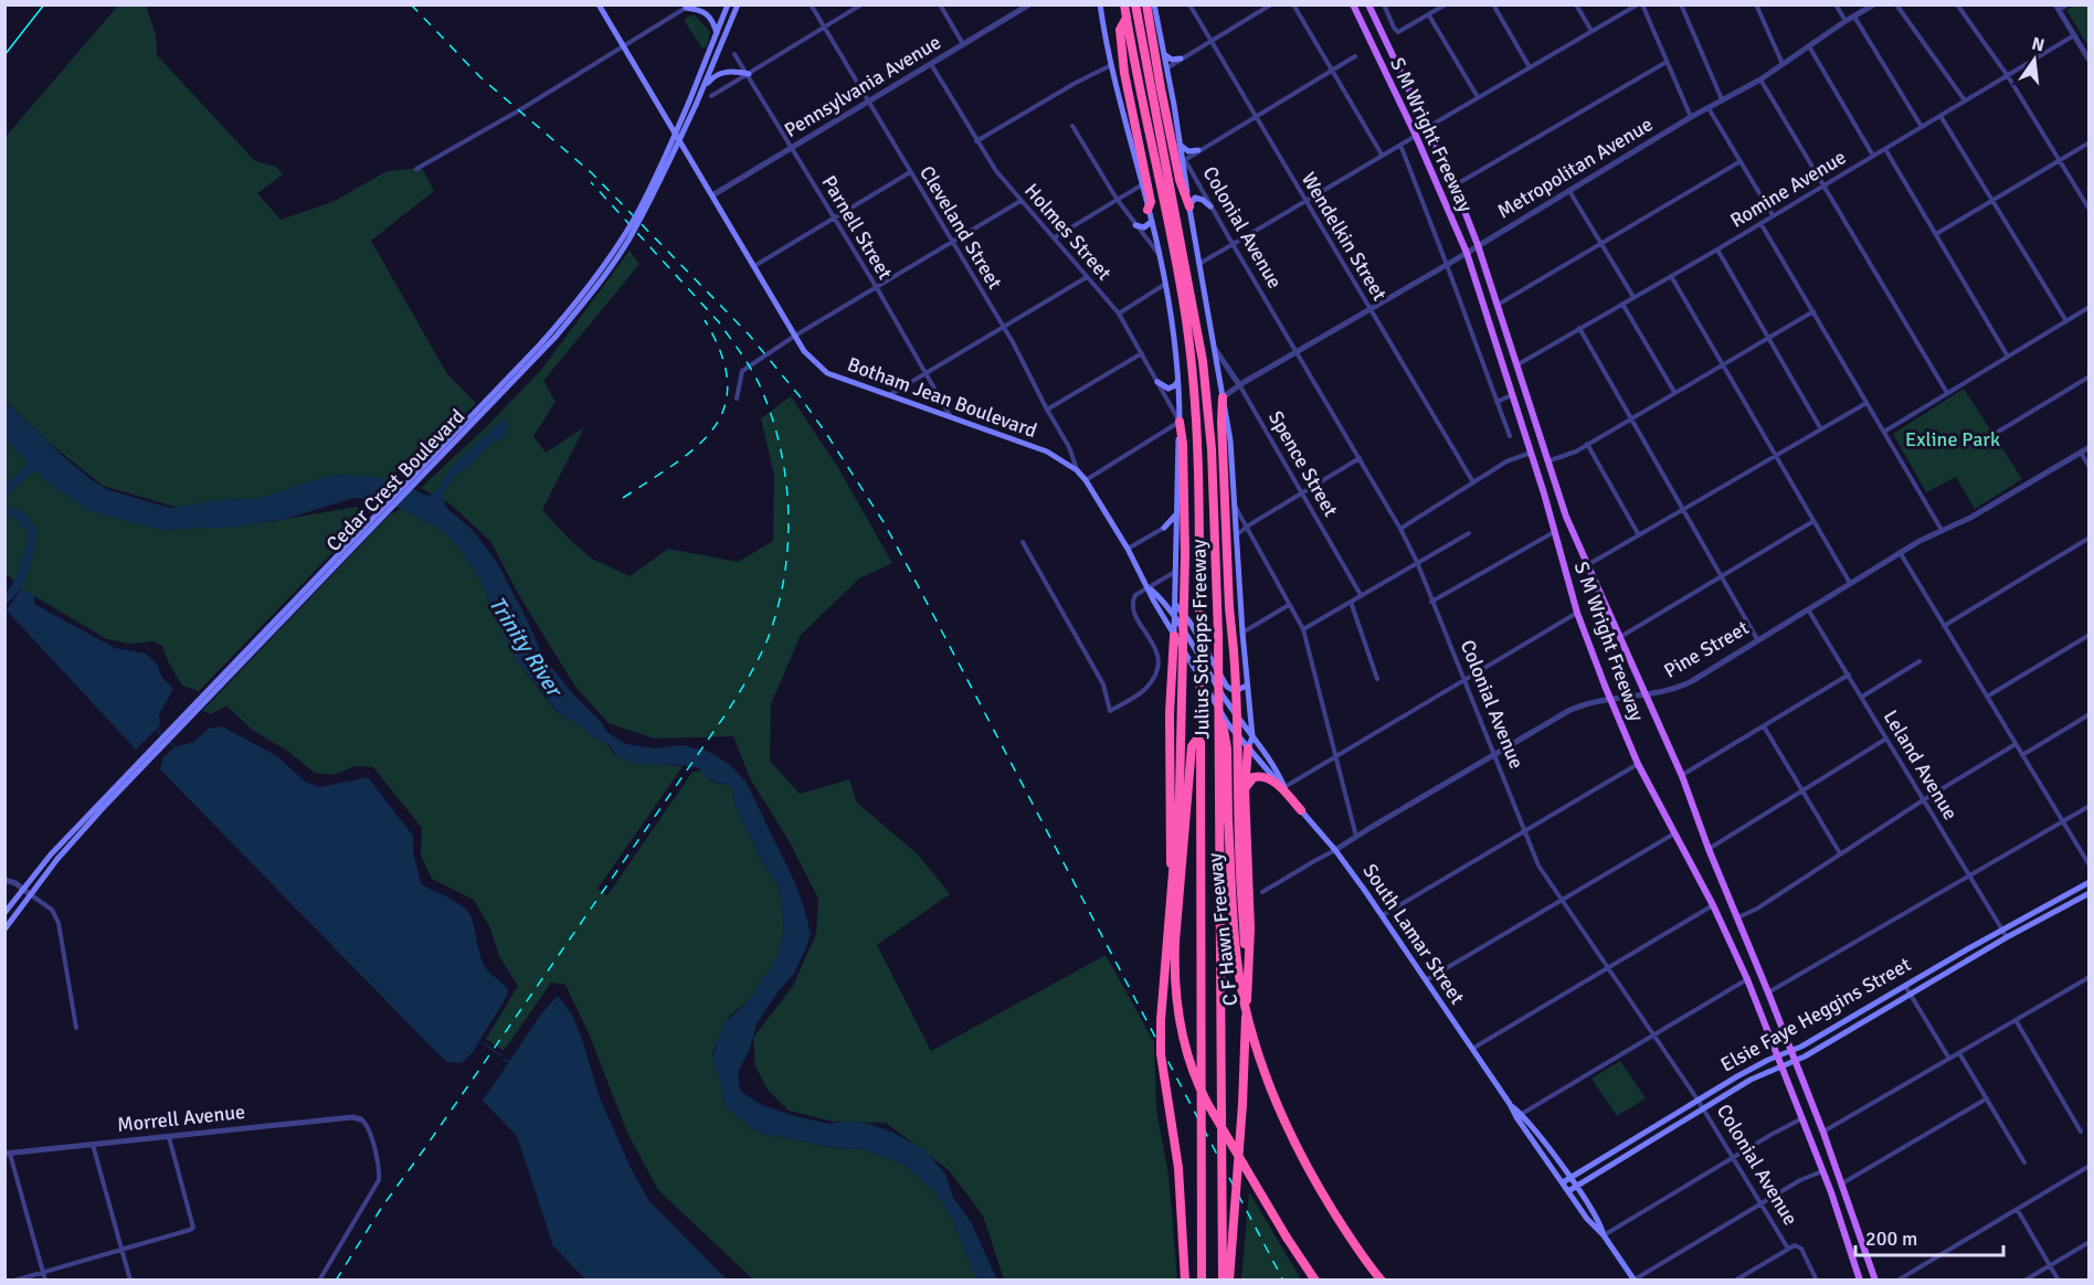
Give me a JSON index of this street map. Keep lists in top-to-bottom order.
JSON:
{
  "streets": {
    "highway": ["Julius Schepps Freeway", "C F Hawn Freeway"],
    "main road": [
      "S M Wright Freeway",
      "Botham Jean Boulevard",
      "Cedar Crest Boulevard",
      "South Lamar Street",
      "Elsie Faye Heggins Street"
    ],
    "street": [
      "Pennsylvania Avenue",
      "Metropolitan Avenue",
      "Romine Avenue",
      "Parnell Street",
      "Cleveland Street",
      "Colonial Avenue",
      "Holmes Street",
      "Wendelkin Street",
      "Spence Street",
      "Pine Street",
      "Leland Avenue",
      "Morrell Avenue"
    ]
  },
  "crossings": [
    ["Pennsylvania Avenue", "Parnell Street"],
    ["Pennsylvania Avenue", "Cleveland Street"],
    ["Pennsylvania Avenue", "Holmes Street"],
    ["Pennsylvania Avenue", "Botham Jean Boulevard"],
    ["S M Wright Freeway", "Metropolitan Avenue"],
    ["S M Wright Freeway", "Romine Avenue"],
    ["S M Wright Freeway", "Pine Street"],
    ["S M Wright Freeway", "Elsie Faye Heggins Street"],
    ["Metropolitan Avenue", "Colonial Avenue"],
    ["Metropolitan Avenue", "Wendelkin Street"],
    ["Metropolitan Avenue", "Spence Street"],
    ["Metropolitan Avenue", "Julius Schepps Freeway"],
    ["Parnell Street", "Botham Jean Boulevard"],
    ["Cleveland Street", "Botham Jean Boulevard"],
    ["Colonial Avenue", "Julius Schepps Freeway"],
    ["Colonial Avenue", "Pine Street"],
    ["Colonial Avenue", "Elsie Faye Heggins Street"],
    ["Holmes Street", "Julius Schepps Freeway"],
    ["Botham Jean Boulevard", "Julius Schepps Freeway"],
    ["Botham Jean Boulevard", "South Lamar Street"],
    ["Spence Street", "Julius Schepps Freeway"],
    ["Julius Schepps Freeway", "C F Hawn Freeway"],
    ["Julius Schepps Freeway", "South Lamar Street"],
    ["Pine Street", "Leland Avenue"],
    ["Pine Street", "South Lamar Street"],
    ["Leland Avenue", "Elsie Faye Heggins Street"],
    ["South Lamar Street", "Elsie Faye Heggins Street"]
  ],
  "water": ["Trinity River"],
  "parks": ["Exline Park"],
  "scale_bar": "200 m",
  "north": "top"
}
